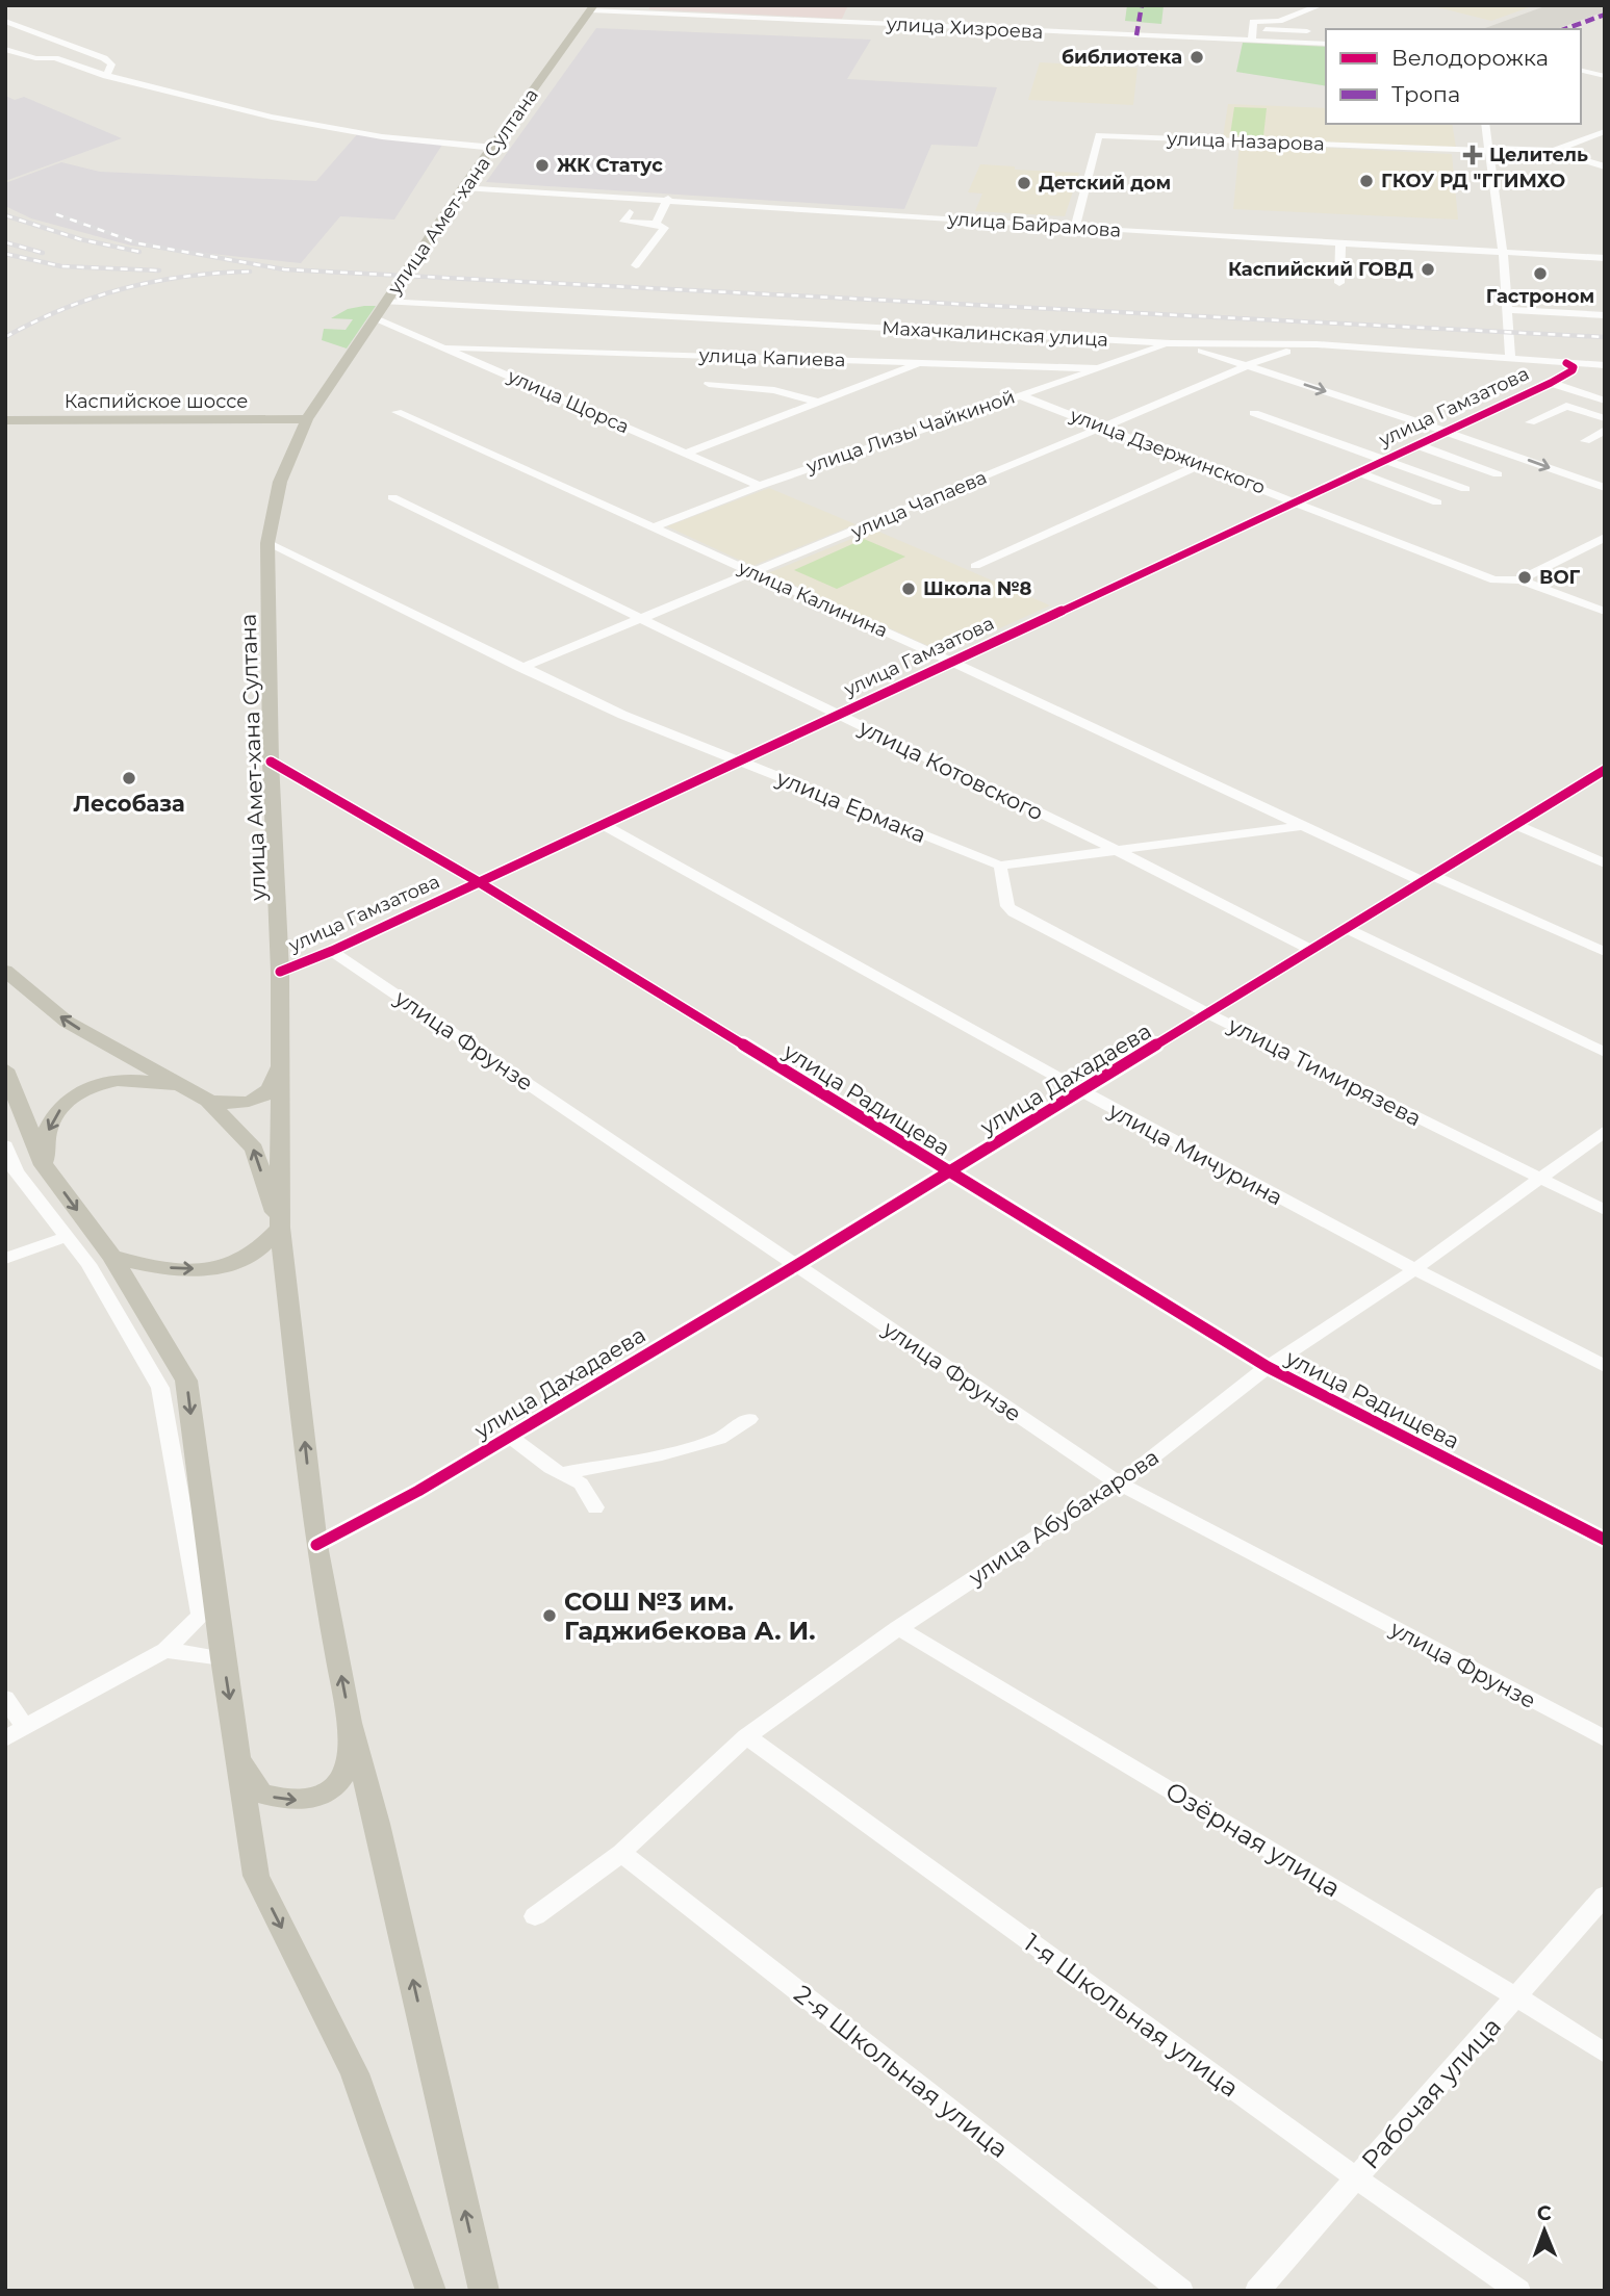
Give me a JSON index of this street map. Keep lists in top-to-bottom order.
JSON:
{
  "streets": {
    "main road": ["улица Амет-хана Султана", "Каспийское шоссе"],
    "street": [
      "улица Хизроева",
      "улица Назарова",
      "улица Байрамова",
      "Махачкалинская улица",
      "улица Капиева",
      "улица Щорса",
      "улица Гамзатова",
      "улица Лизы Чайкиной",
      "улица Дзержинского",
      "улица Чапаева",
      "улица Калинина",
      "улица Котовского",
      "улица Ермака",
      "улица Фрунзе",
      "улица Тимирязева",
      "улица Дахадаева",
      "улица Радищева",
      "улица Мичурина",
      "улица Абубакарова",
      "Озёрная улица",
      "1-я Школьная улица",
      "2-я Школьная улица",
      "Рабочая улица"
    ]
  },
  "crossings": [
    ["улица Хизроева", "улица Амет-хана Султана"],
    ["улица Назарова", "улица Байрамова"],
    ["улица Амет-хана Султана", "улица Байрамова"],
    ["улица Амет-хана Султана", "Махачкалинская улица"],
    ["улица Амет-хана Султана", "Каспийское шоссе"],
    ["улица Амет-хана Султана", "улица Щорса"],
    ["улица Амет-хана Султана", "улица Гамзатова"],
    ["улица Амет-хана Султана", "улица Ермака"],
    ["улица Амет-хана Султана", "улица Радищева"],
    ["Махачкалинская улица", "улица Гамзатова"],
    ["Махачкалинская улица", "улица Лизы Чайкиной"],
    ["Махачкалинская улица", "улица Чапаева"],
    ["улица Капиева", "улица Щорса"],
    ["улица Капиева", "улица Лизы Чайкиной"],
    ["улица Щорса", "улица Лизы Чайкиной"],
    ["улица Гамзатова", "улица Дзержинского"],
    ["улица Гамзатова", "улица Калинина"],
    ["улица Гамзатова", "улица Котовского"],
    ["улица Гамзатова", "улица Ермака"],
    ["улица Гамзатова", "улица Фрунзе"],
    ["улица Гамзатова", "улица Радищева"],
    ["улица Гамзатова", "улица Мичурина"],
    ["улица Лизы Чайкиной", "улица Дзержинского"],
    ["улица Лизы Чайкиной", "улица Калинина"],
    ["улица Дзержинского", "улица Чапаева"],
    ["улица Чапаева", "улица Калинина"],
    ["улица Чапаева", "улица Котовского"],
    ["улица Чапаева", "улица Ермака"],
    ["улица Калинина", "улица Ермака"],
    ["улица Калинина", "улица Дахадаева"],
    ["улица Котовского", "улица Ермака"],
    ["улица Котовского", "улица Дахадаева"],
    ["улица Ермака", "улица Тимирязева"],
    ["улица Фрунзе", "улица Дахадаева"],
    ["улица Фрунзе", "улица Абубакарова"],
    ["улица Тимирязева", "улица Дахадаева"],
    ["улица Тимирязева", "улица Абубакарова"],
    ["улица Дахадаева", "улица Радищева"],
    ["улица Дахадаева", "улица Мичурина"],
    ["улица Радищева", "улица Абубакарова"],
    ["улица Мичурина", "улица Абубакарова"],
    ["улица Абубакарова", "Озёрная улица"],
    ["улица Абубакарова", "1-я Школьная улица"],
    ["улица Абубакарова", "2-я Школьная улица"],
    ["Озёрная улица", "Рабочая улица"],
    ["1-я Школьная улица", "Рабочая улица"]
  ],
  "places": {
    "other": [
      "библиотека",
      "ЖК Статус",
      "ГКОУ РД \"ГГИМХО",
      "Детский дом",
      "Каспийский ГОВД",
      "Гастроном",
      "ВОГ",
      "Школа №8",
      "Лесобаза",
      "СОШ №3 им. Гаджибекова А. И."
    ],
    "health": ["Целитель"]
  },
  "legend": ["Велодорожка", "Тропа"],
  "north": "top"
}
